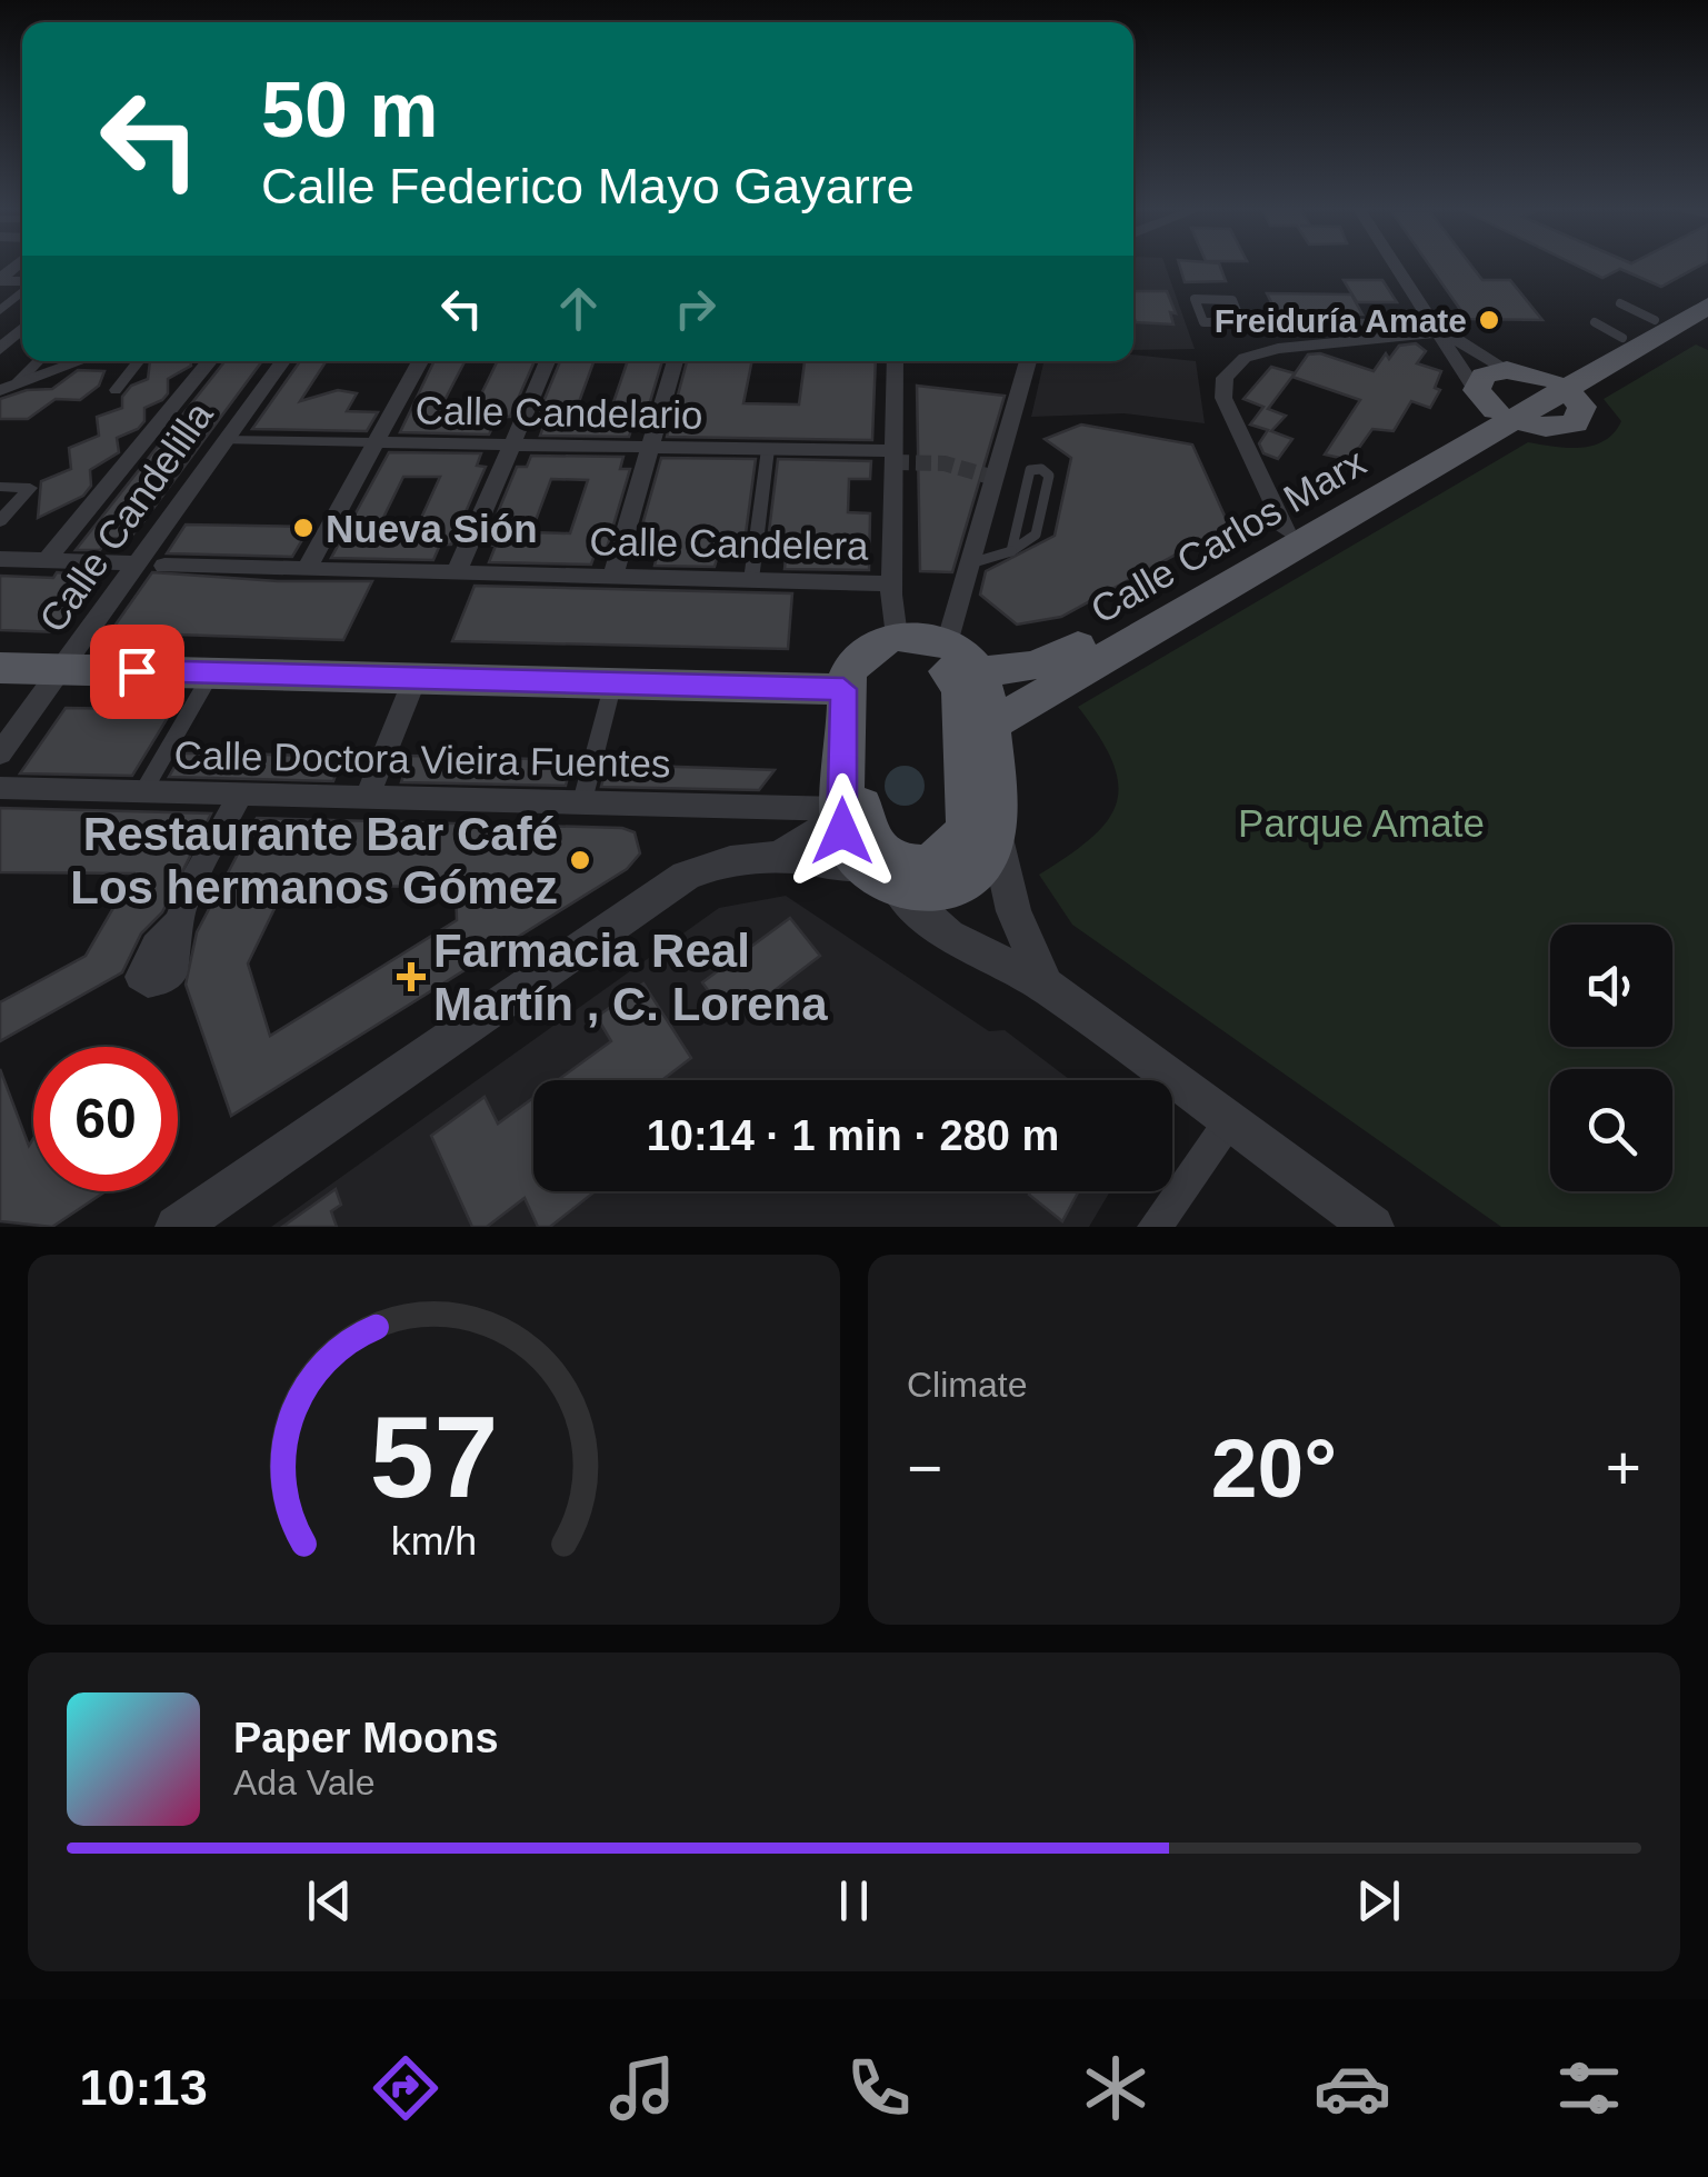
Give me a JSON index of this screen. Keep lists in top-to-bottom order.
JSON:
{
  "streets": {
    "main road": ["Calle Carlos Marx"],
    "street": [
      "Calle Candelario",
      "Calle Candelilla",
      "Calle Candelera",
      "Calle Doctora Vieira Fuentes"
    ]
  },
  "crossings": [
    ["Calle Candelario", "Calle Candelilla"]
  ],
  "parks": ["Parque Amate"],
  "places": {
    "other": ["Freiduría Amate", "Nueva Sión", "Restaurante Bar Café Los hermanos Gómez"],
    "health": ["Farmacia Real Martín , C. Lorena"]
  },
  "page": {
    "turn": ["50 m", "Calle Federico Mayo Gayarre"],
    "limit": "60",
    "trip": "10:14 · 1 min · 280 m",
    "tile": "Climate",
    "heat": ["−", "20°", "+"],
    "song": ["Paper Moons", "Ada Vale"],
    "tabs": "10:13",
    "gauge": ["57", "km/h"]
  }
}
